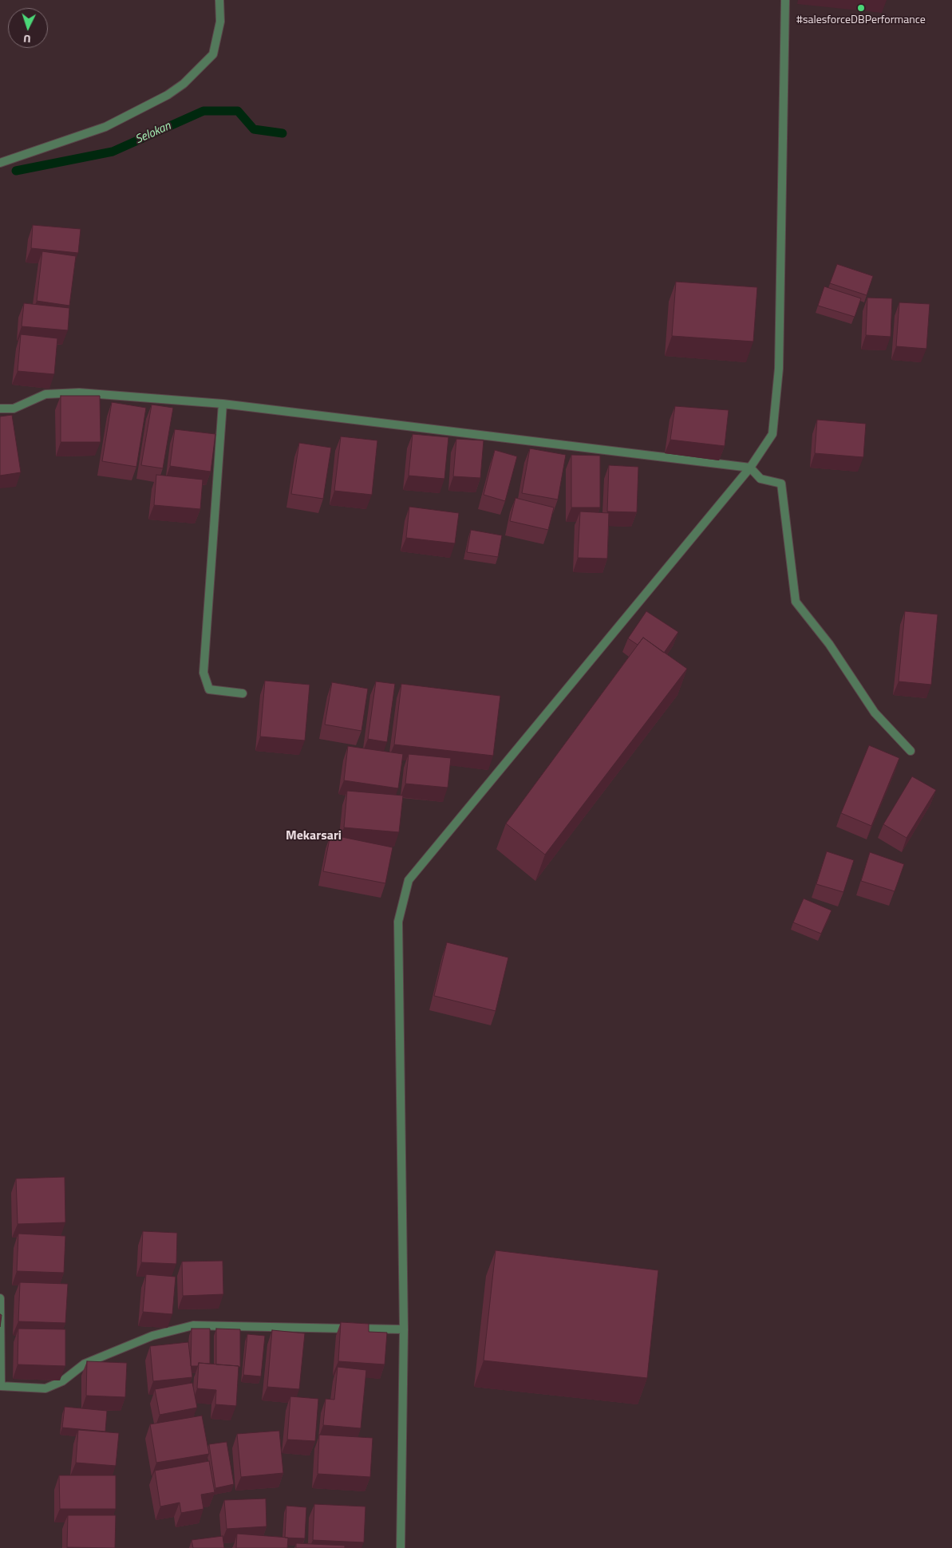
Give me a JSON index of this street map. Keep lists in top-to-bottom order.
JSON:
{
  "districts": ["Mekarsari"],
  "water": ["Selokan"],
  "places": ["#salesforceDBPerformance"],
  "north": "bottom"
}
